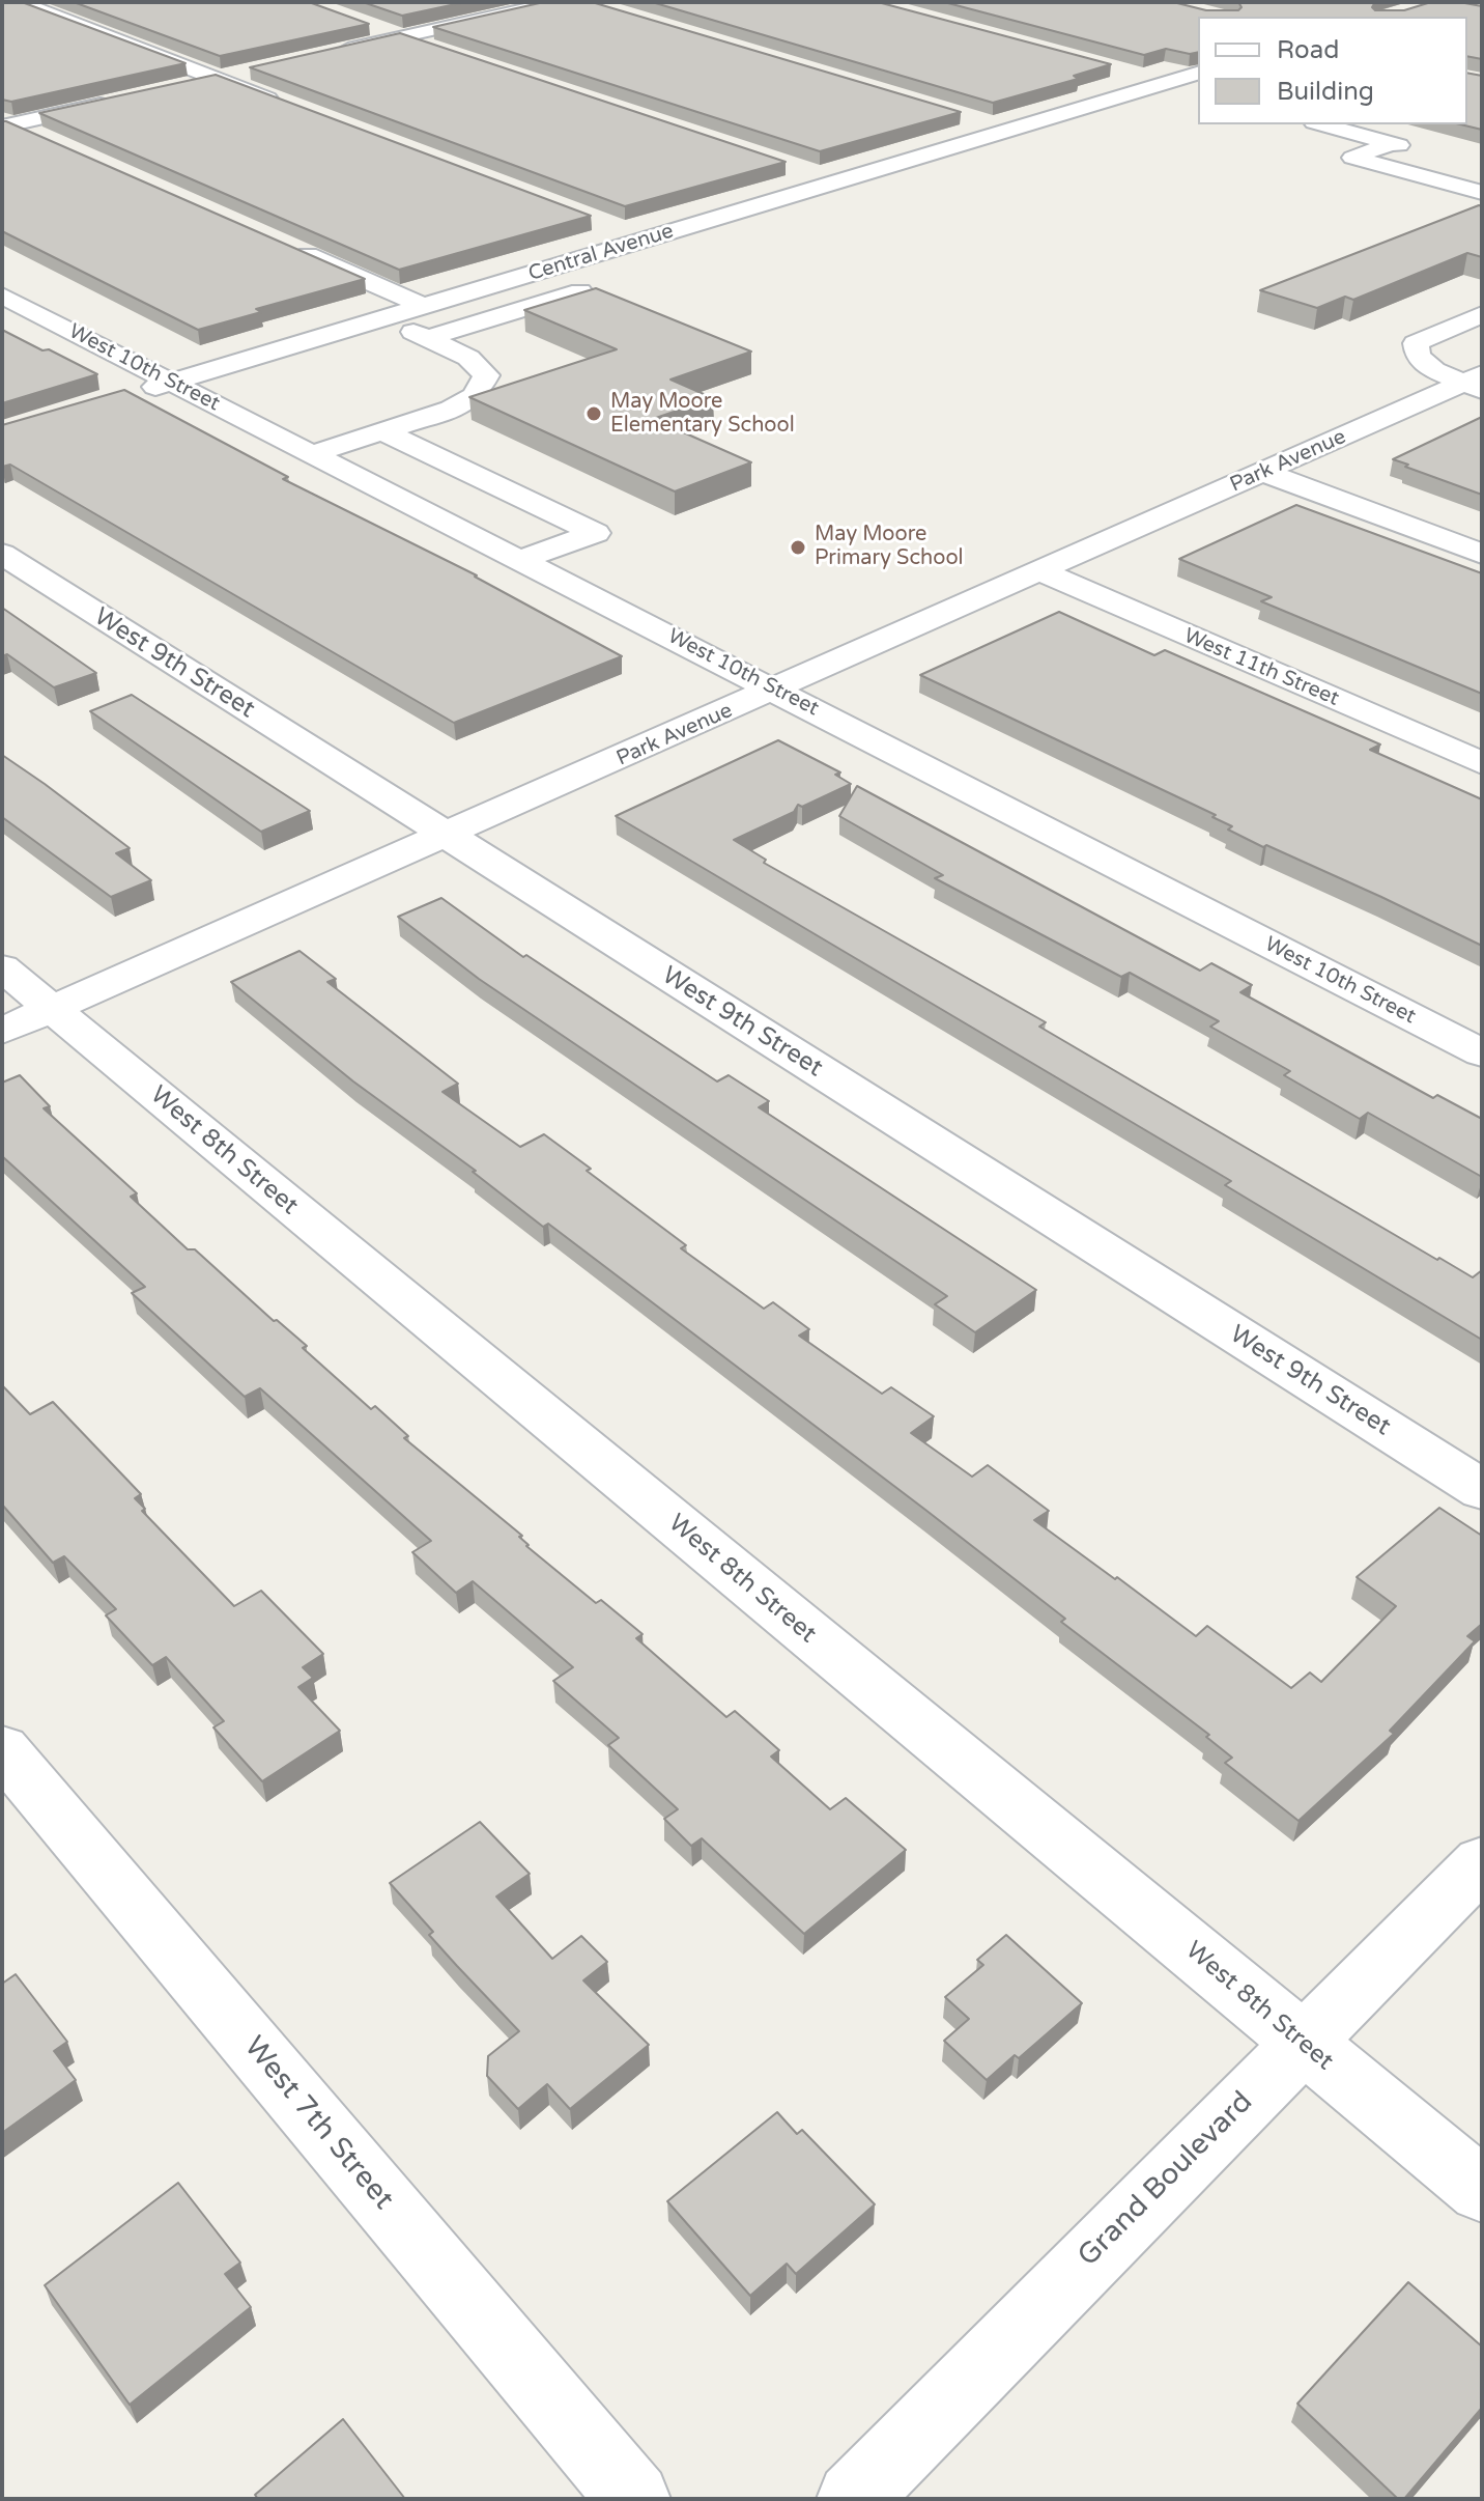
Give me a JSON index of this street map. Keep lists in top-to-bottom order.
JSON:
{
  "streets": {
    "street": [
      "Central Avenue",
      "West 10th Street",
      "Park Avenue",
      "West 9th Street",
      "West 11th Street",
      "West 8th Street",
      "West 7th Street",
      "Grand Boulevard"
    ]
  },
  "crossings": [
    ["Central Avenue", "West 10th Street"],
    ["West 10th Street", "Park Avenue"],
    ["Park Avenue", "West 9th Street"],
    ["Park Avenue", "West 11th Street"],
    ["Park Avenue", "West 8th Street"],
    ["West 8th Street", "Grand Boulevard"]
  ],
  "places": ["May Moore Elementary School", "May Moore Primary School"],
  "legend": ["Road", "Building"]
}
